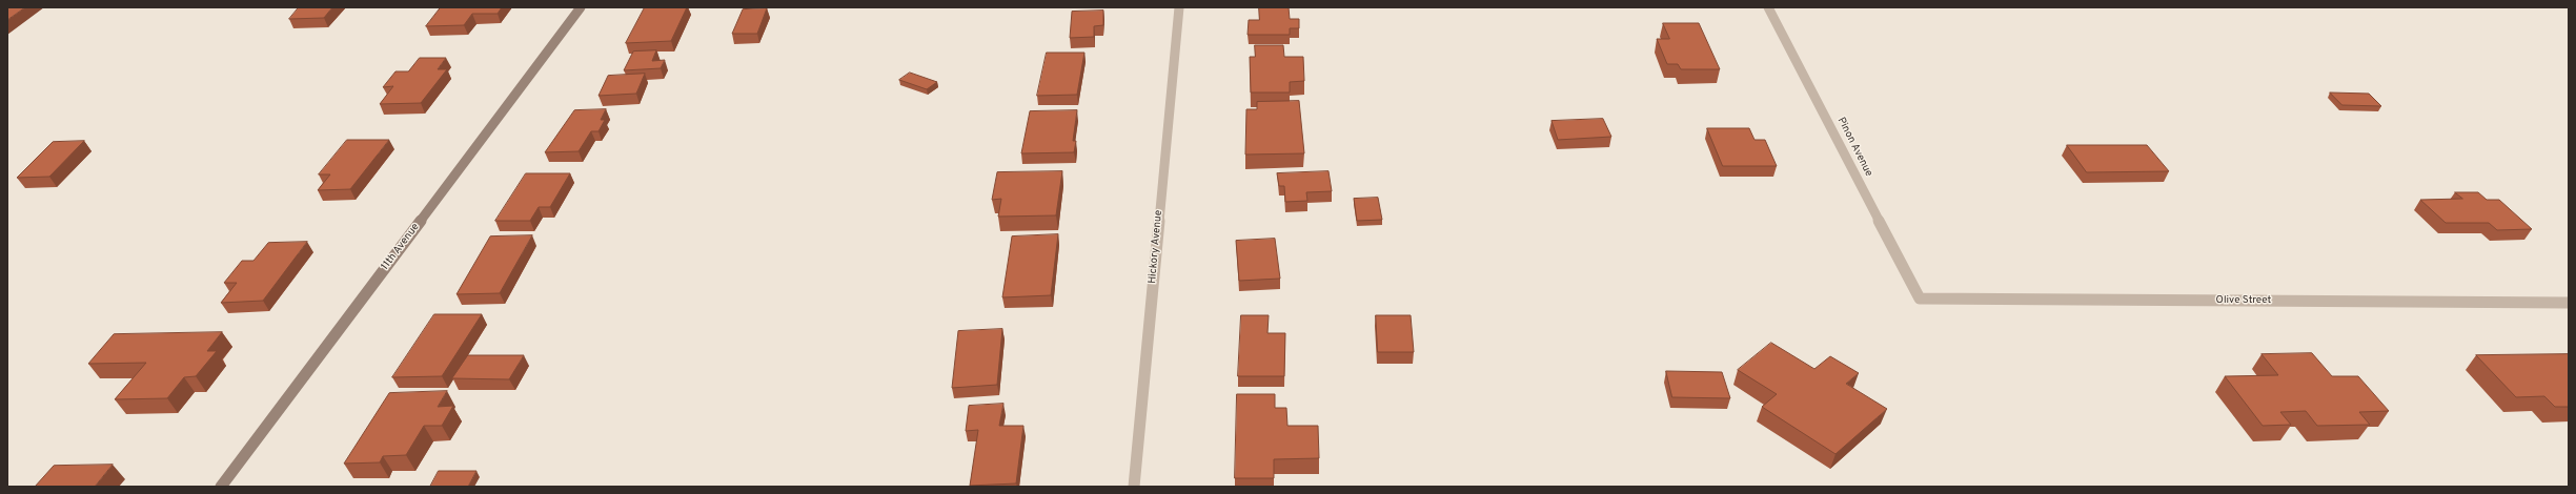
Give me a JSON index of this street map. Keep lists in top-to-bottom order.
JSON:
{
  "streets": {
    "main road": ["11th Avenue"],
    "street": ["Pinon Avenue", "Hickory Avenue", "Olive Street"]
  },
  "crossings": [
    ["Pinon Avenue", "Olive Street"]
  ]
}
